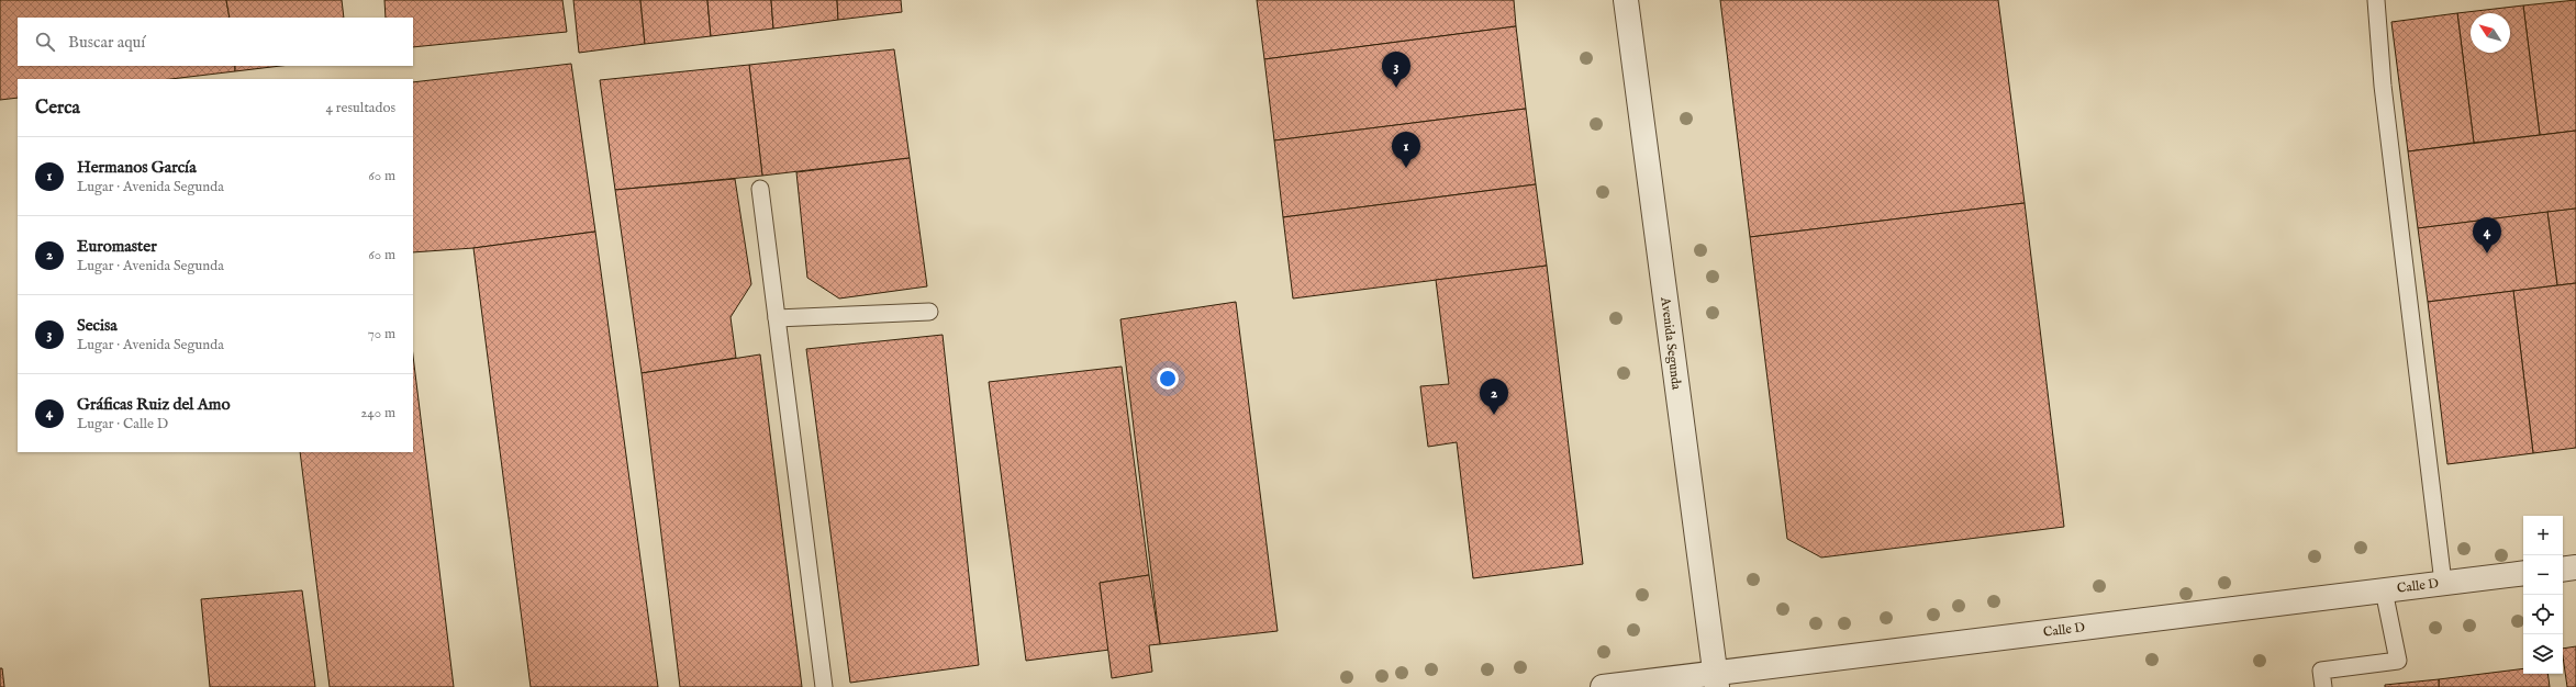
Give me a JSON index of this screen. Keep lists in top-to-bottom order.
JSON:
{
  "streets": {
    "street": ["Avenida Segunda", "Calle D"]
  },
  "crossings": [
    ["Avenida Segunda", "Calle D"]
  ],
  "north": "top left",
  "page": {
    "search": "Buscar aquí",
    "pins": [
      "3",
      "1",
      "4",
      "2"
    ],
    "heading": ["Cerca", "4 resultados"],
    "list": [
      {
        "mark": "1",
        "name": "Hermanos García",
        "note": "Lugar · Avenida Segunda",
        "value": "60 m"
      },
      {
        "mark": "2",
        "name": "Euromaster",
        "note": "Lugar · Avenida Segunda",
        "value": "60 m"
      },
      {
        "mark": "3",
        "name": "Secisa",
        "note": "Lugar · Avenida Segunda",
        "value": "70 m"
      },
      {
        "mark": "4",
        "name": "Gráficas Ruiz del Amo",
        "note": "Lugar · Calle D",
        "value": "240 m"
      }
    ],
    "map_buttons": ["+", "−"]
  }
}
